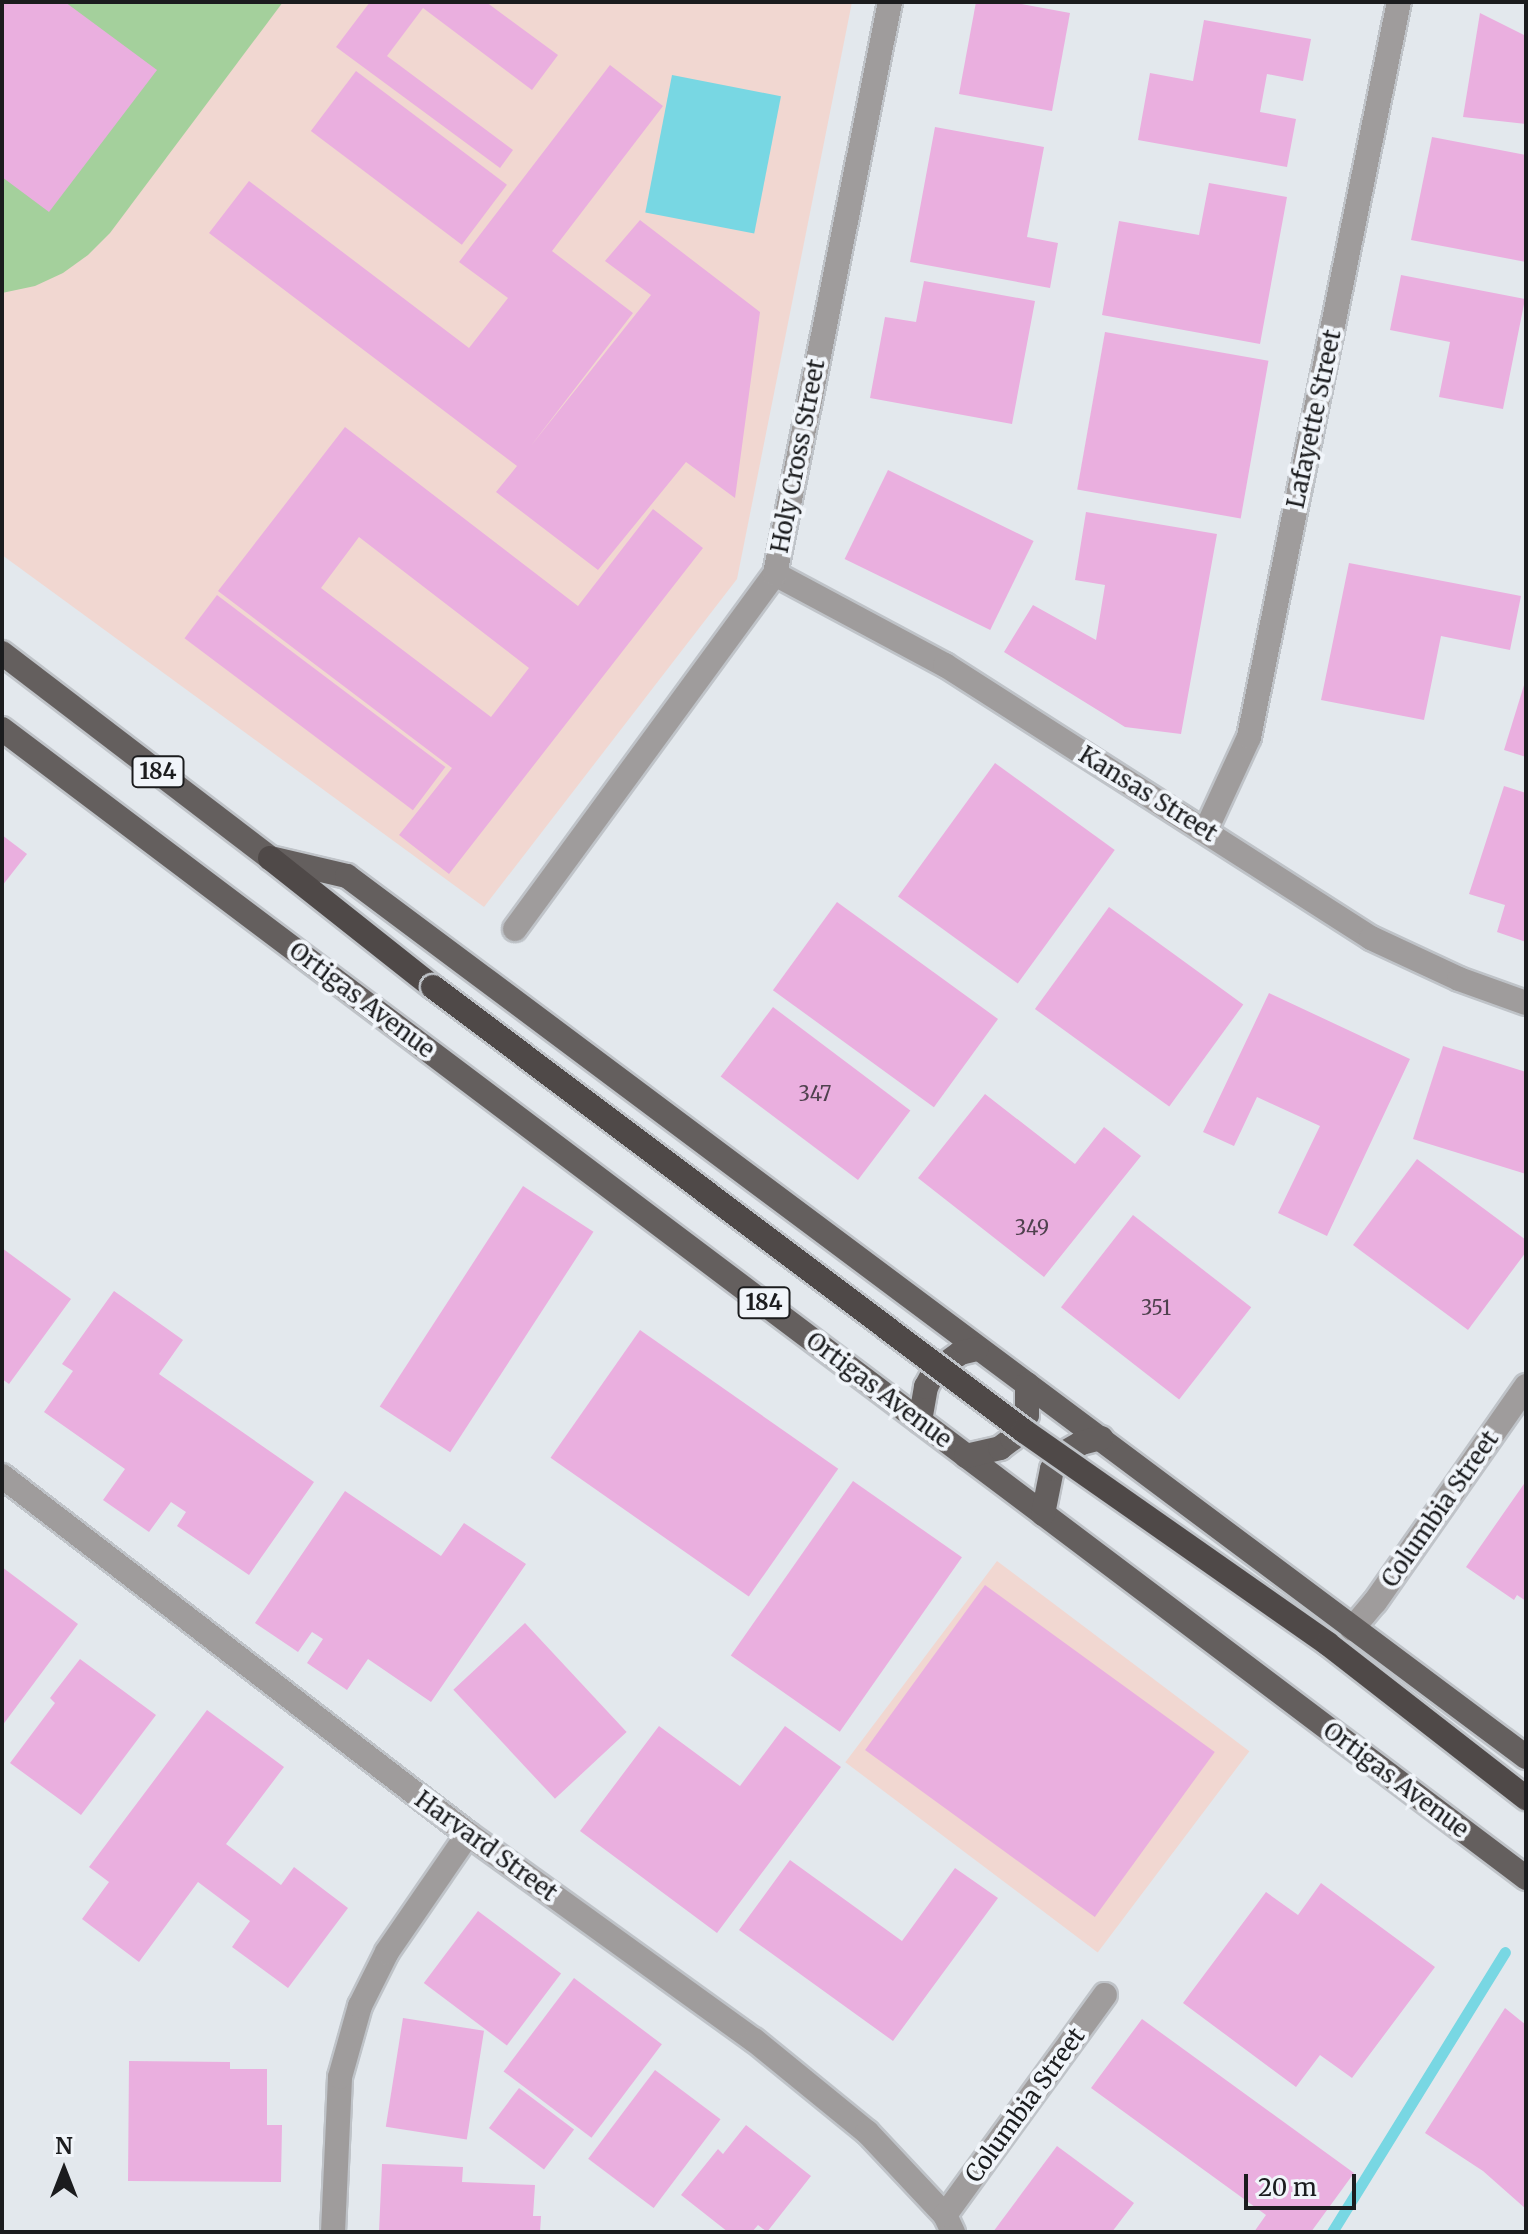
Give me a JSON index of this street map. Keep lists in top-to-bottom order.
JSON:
{
  "streets": {
    "main road": ["184", "Ortigas Avenue"],
    "street": [
      "Lafayette Street",
      "Holy Cross Street",
      "Kansas Street",
      "Columbia Street",
      "Harvard Street"
    ]
  },
  "crossings": [
    ["Lafayette Street", "Kansas Street"],
    ["Holy Cross Street", "Kansas Street"],
    ["184", "Ortigas Avenue"],
    ["184", "Columbia Street"],
    ["Columbia Street", "Harvard Street"]
  ],
  "house_numbers": ["347", "349", "351"],
  "scale_bar": "20 m",
  "north": "top"
}
